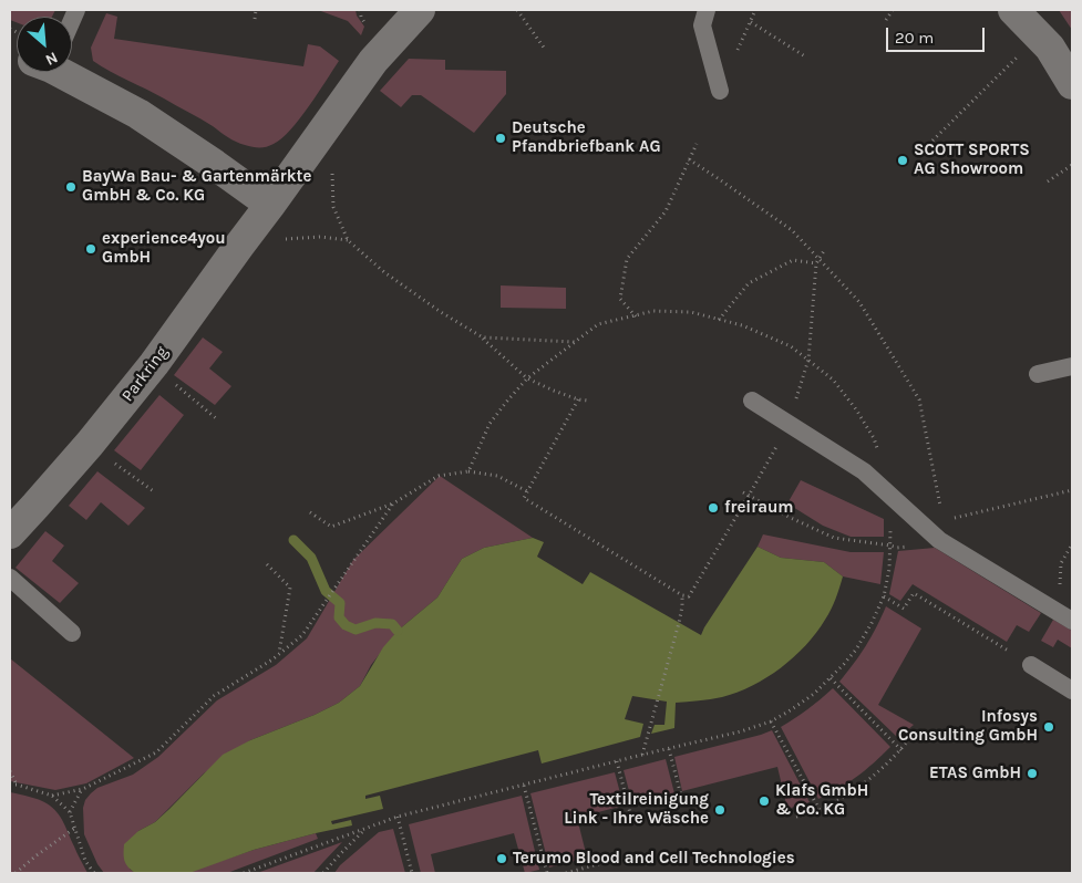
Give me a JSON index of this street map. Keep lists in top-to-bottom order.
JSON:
{
  "streets": {
    "street": ["Parkring"]
  },
  "places": [
    "Deutsche Pfandbriefbank AG",
    "SCOTT SPORTS AG Showroom",
    "BayWa Bau- & Gartenmärkte GmbH & Co. KG",
    "experience4you GmbH",
    "freiraum",
    "Infosys Consulting GmbH",
    "ETAS GmbH",
    "Klafs GmbH & Co. KG",
    "Textilreinigung Link - Ihre Wäsche",
    "Terumo Blood and Cell Technologies"
  ],
  "scale_bar": "20 m",
  "north": "bottom right"
}
